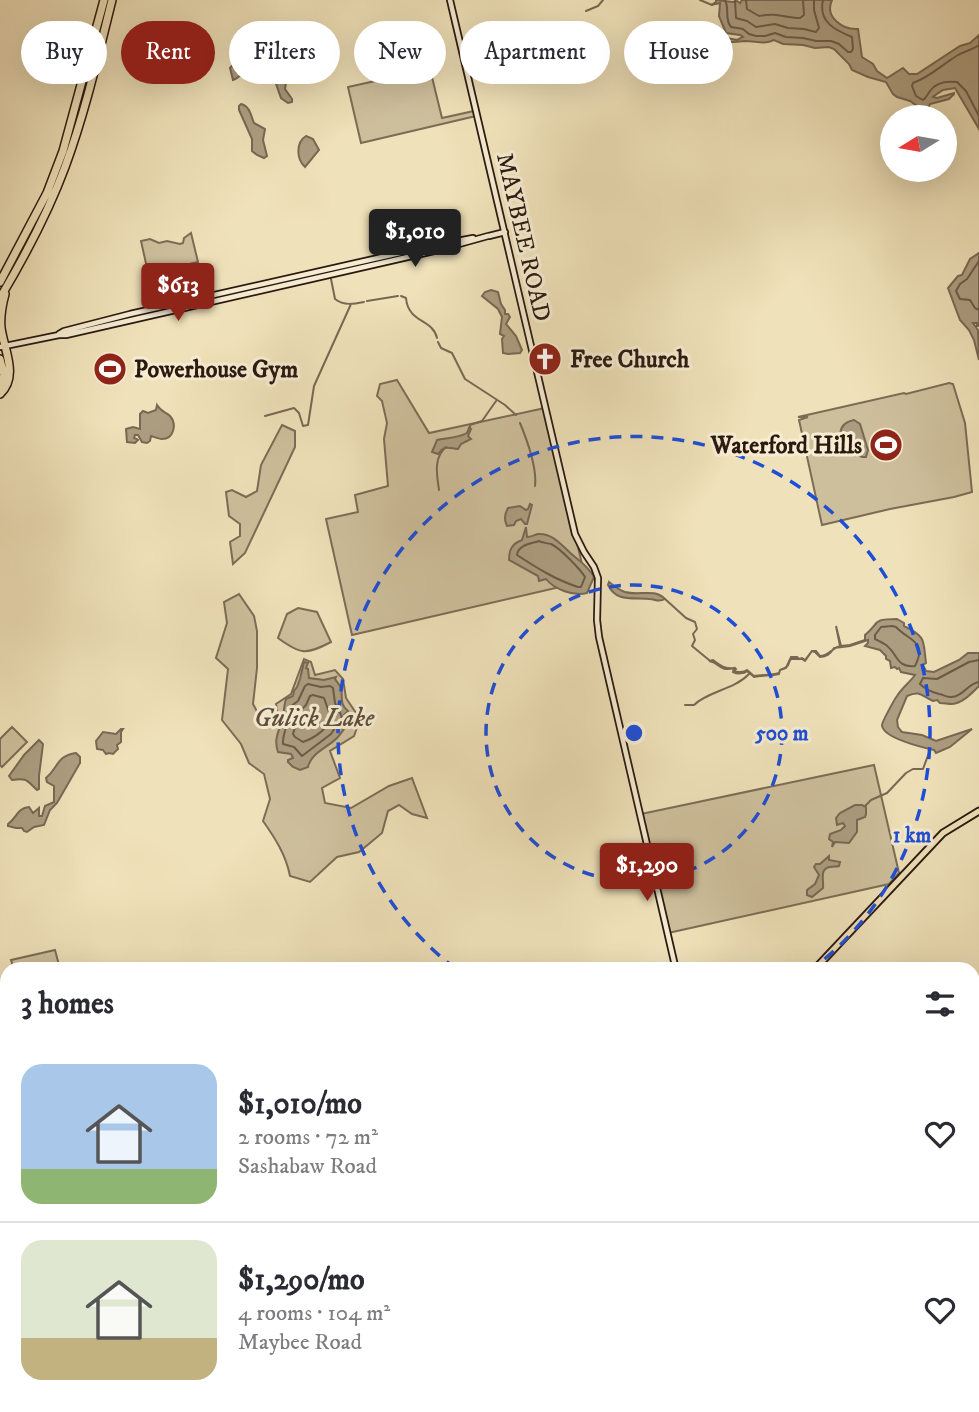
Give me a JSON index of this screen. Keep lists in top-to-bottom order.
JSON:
{
  "streets": {
    "main road": ["MAYBEE ROAD"]
  },
  "water": ["Gulick Lake"],
  "places": {
    "church": ["Free Church"],
    "sports": ["Powerhouse Gym", "Waterford Hills"]
  },
  "north": "left",
  "page": {
    "chip": [
      "Buy",
      "Rent",
      "Filters",
      "New",
      "Apartment",
      "House"
    ],
    "price": ["$1,010", "$613", "$1,290"],
    "heading": "3 homes",
    "list": [
      {
        "name": "$1,010/mo",
        "note": "2 rooms · 72 m² · Sashabaw Road"
      },
      {
        "name": "$1,290/mo",
        "note": "4 rooms · 104 m² · Maybee Road"
      }
    ]
  },
  "rings": ["500 m", "1 km"]
}
